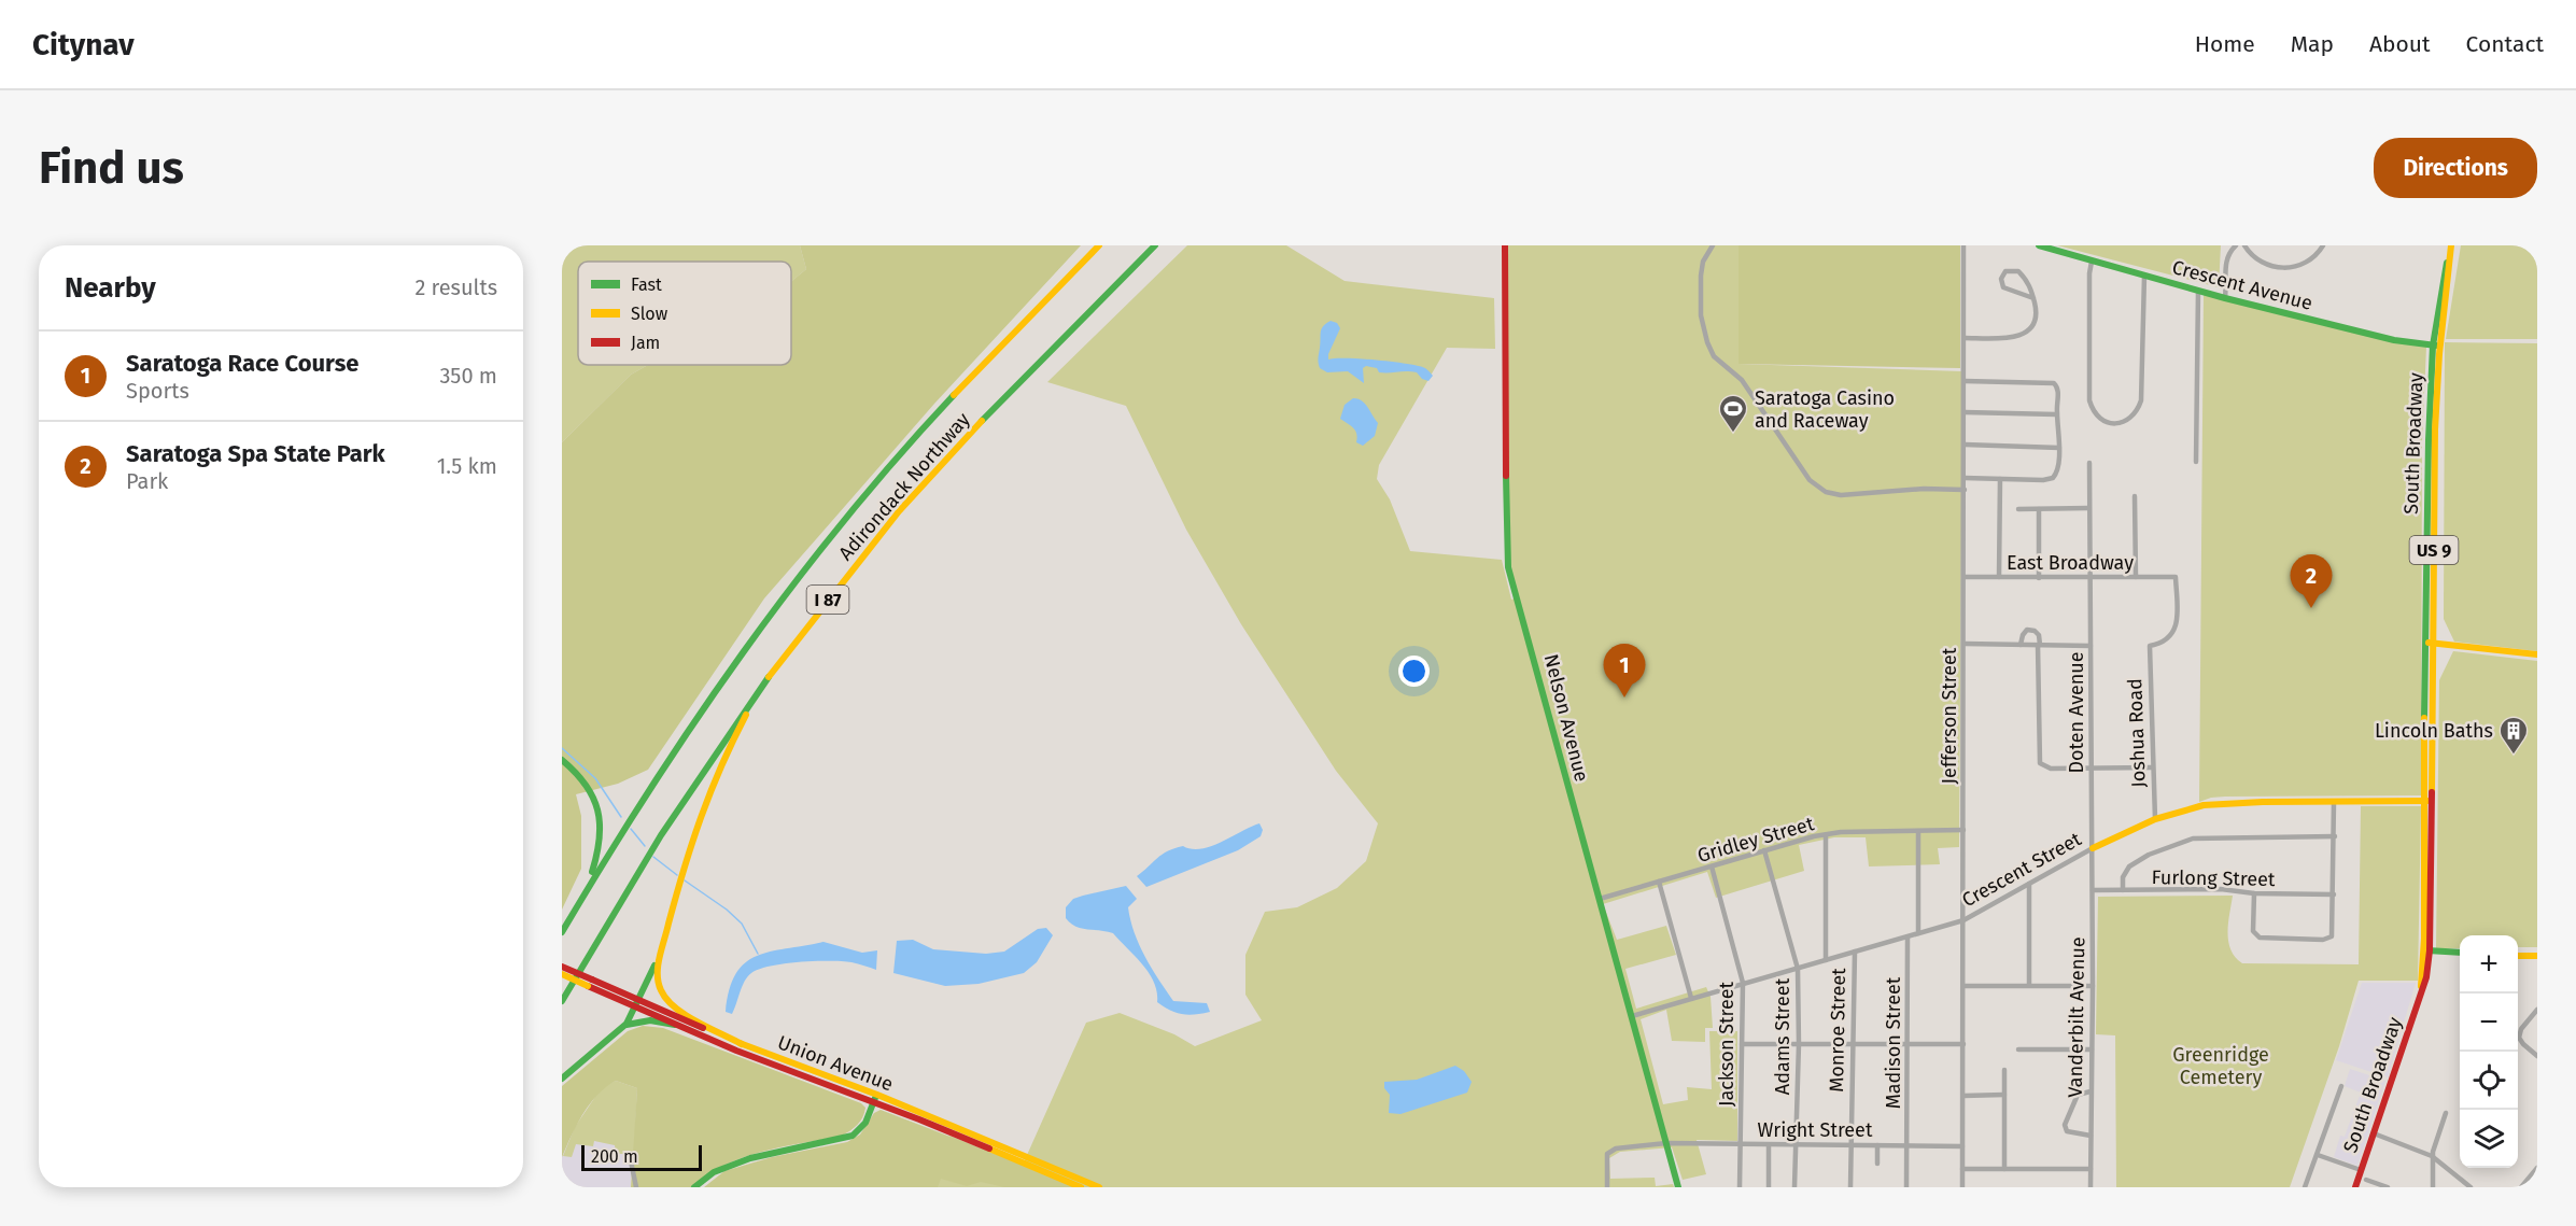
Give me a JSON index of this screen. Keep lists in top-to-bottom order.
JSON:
{
  "streets": {
    "main road": [
      "Crescent Avenue",
      "South Broadway",
      "Adirondack Northway",
      "US 9",
      "I 87",
      "Nelson Avenue",
      "Crescent Street",
      "Union Avenue"
    ],
    "street": [
      "East Broadway",
      "Doten Avenue",
      "Jefferson Street",
      "Joshua Road",
      "Gridley Street",
      "Furlong Street",
      "Vanderbilt Avenue",
      "Monroe Street",
      "Adams Street",
      "Madison Street",
      "Jackson Street",
      "Wright Street"
    ]
  },
  "crossings": [
    ["Crescent Avenue", "South Broadway"],
    ["South Broadway", "Crescent Street"],
    ["East Broadway", "Doten Avenue"],
    ["East Broadway", "Jefferson Street"],
    ["East Broadway", "Joshua Road"],
    ["Doten Avenue", "Crescent Street"],
    ["Doten Avenue", "Vanderbilt Avenue"],
    ["Jefferson Street", "Gridley Street"],
    ["Jefferson Street", "Crescent Street"],
    ["Jefferson Street", "Wright Street"],
    ["Nelson Avenue", "Gridley Street"],
    ["Nelson Avenue", "Crescent Street"],
    ["Nelson Avenue", "Wright Street"],
    ["Joshua Road", "Crescent Street"],
    ["Gridley Street", "Adams Street"],
    ["Gridley Street", "Jackson Street"],
    ["Crescent Street", "Vanderbilt Avenue"],
    ["Crescent Street", "Monroe Street"],
    ["Crescent Street", "Adams Street"],
    ["Crescent Street", "Madison Street"],
    ["Crescent Street", "Jackson Street"],
    ["Furlong Street", "Vanderbilt Avenue"],
    ["Monroe Street", "Wright Street"],
    ["Adams Street", "Wright Street"],
    ["Madison Street", "Wright Street"],
    ["Jackson Street", "Wright Street"]
  ],
  "parks": ["Greenridge Cemetery"],
  "places": {
    "sports": ["Saratoga Casino and Raceway"],
    "building": ["Lincoln Baths"]
  },
  "legend": ["Fast", "Slow", "Jam"],
  "scale_bar": "200 m",
  "page": {
    "header": "Citynav",
    "nav": [
      "Home",
      "Map",
      "About",
      "Contact"
    ],
    "buttons": "Directions",
    "title": "Find us",
    "heading": ["Nearby", "2 results"],
    "list": [
      {
        "mark": "1",
        "name": "Saratoga Race Course",
        "note": "Sports",
        "value": "350 m"
      },
      {
        "mark": "2",
        "name": "Saratoga Spa State Park",
        "note": "Park",
        "value": "1.5 km"
      }
    ],
    "pins": ["2", "1"],
    "map_buttons": ["+", "−"],
    "scale": "200 m"
  }
}
